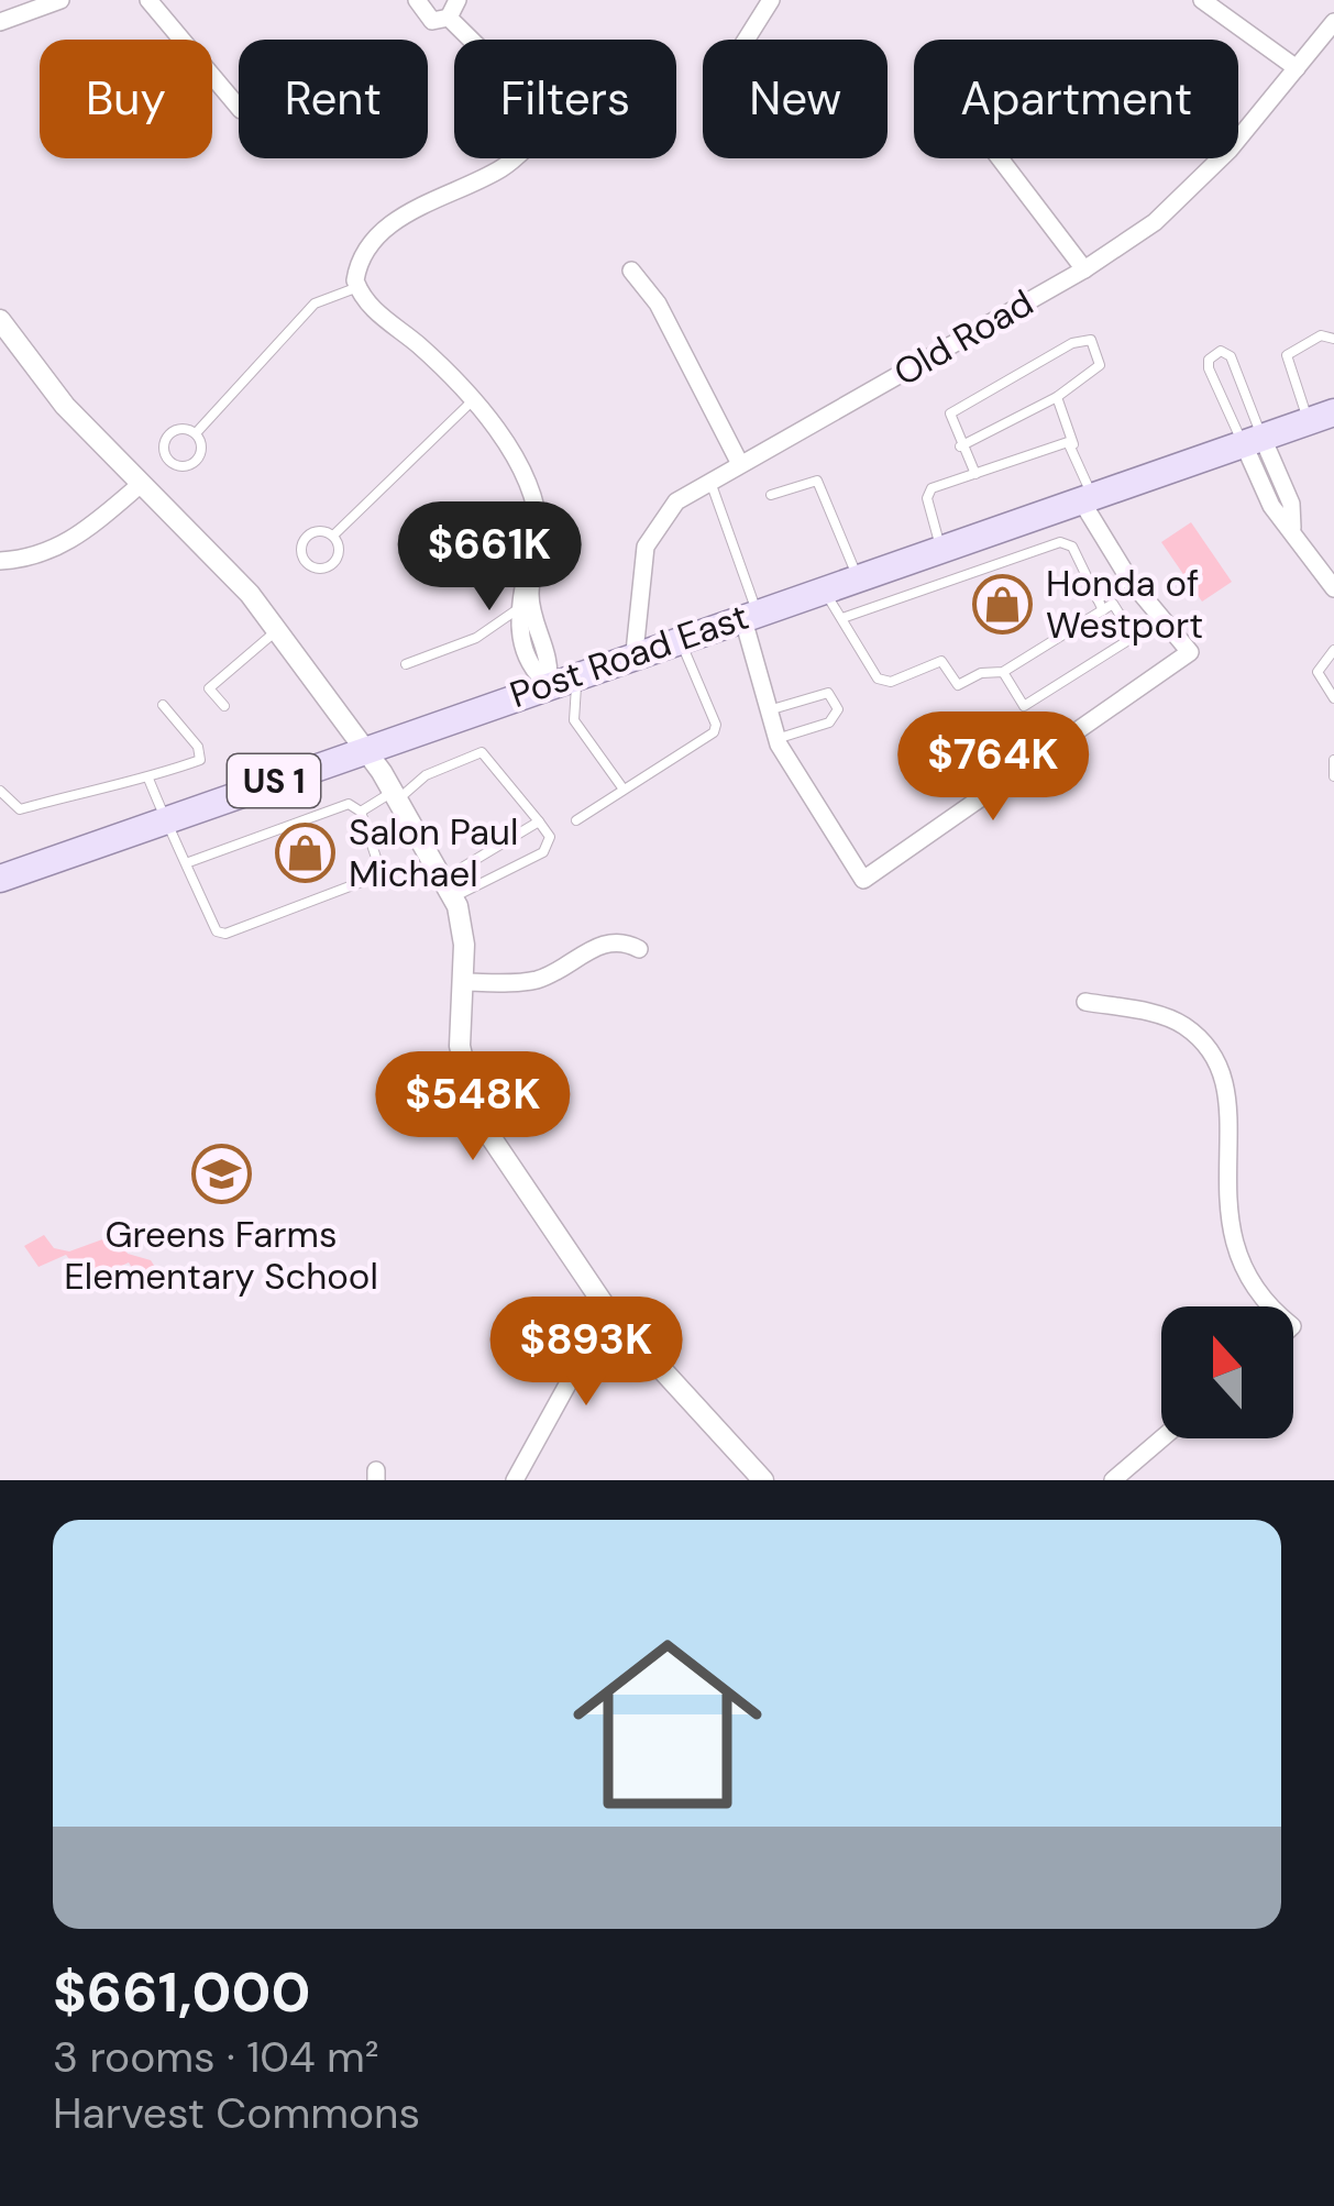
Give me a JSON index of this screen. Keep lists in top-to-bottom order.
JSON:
{
  "streets": {
    "main road": ["Post Road East", "US 1"],
    "street": ["Old Road"]
  },
  "crossings": [
    ["Old Road", "Post Road East"]
  ],
  "places": {
    "shop": ["Honda of Westport", "Salon Paul Michael"],
    "school or university": ["Greens Farms Elementary School"]
  },
  "north": "top",
  "page": {
    "chip": [
      "Buy",
      "Rent",
      "Filters",
      "New",
      "Apartment"
    ],
    "price": [
      "$661K",
      "$764K",
      "$548K",
      "$893K"
    ],
    "list": [
      {
        "name": "$661,000",
        "note": "3 rooms · 104 m² · Harvest Commons"
      }
    ]
  }
}
